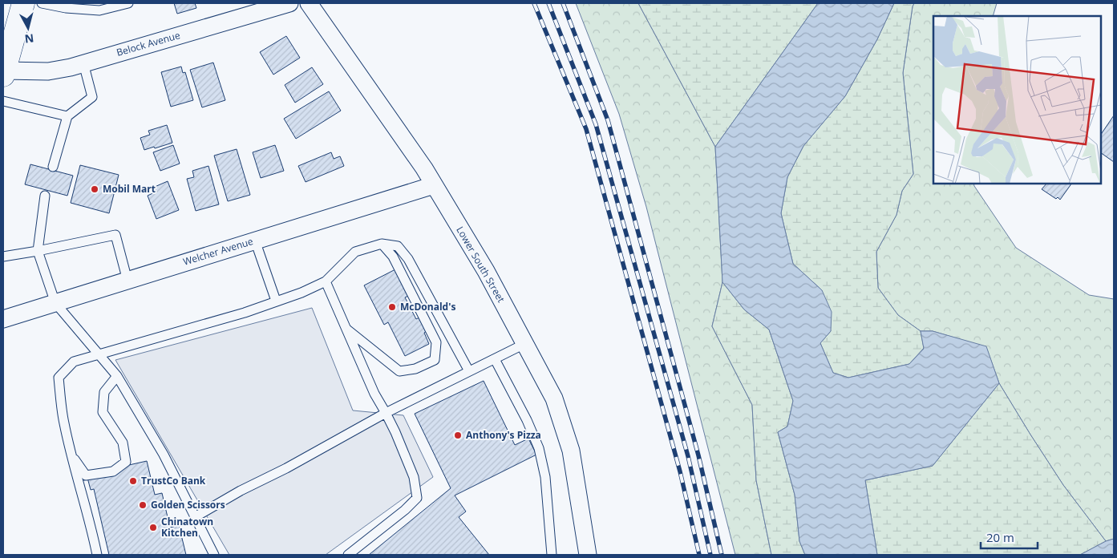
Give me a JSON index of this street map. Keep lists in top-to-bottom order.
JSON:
{
  "streets": {
    "street": ["Belock Avenue", "Welcher Avenue", "Lower South Street"]
  },
  "crossings": [
    ["Welcher Avenue", "Lower South Street"]
  ],
  "places": [
    "Mobil Mart",
    "McDonald's",
    "Anthony's Pizza",
    "TrustCo Bank",
    "Golden Scissors",
    "Chinatown Kitchen"
  ],
  "scale_bar": "20 m",
  "north": "bottom"
}
